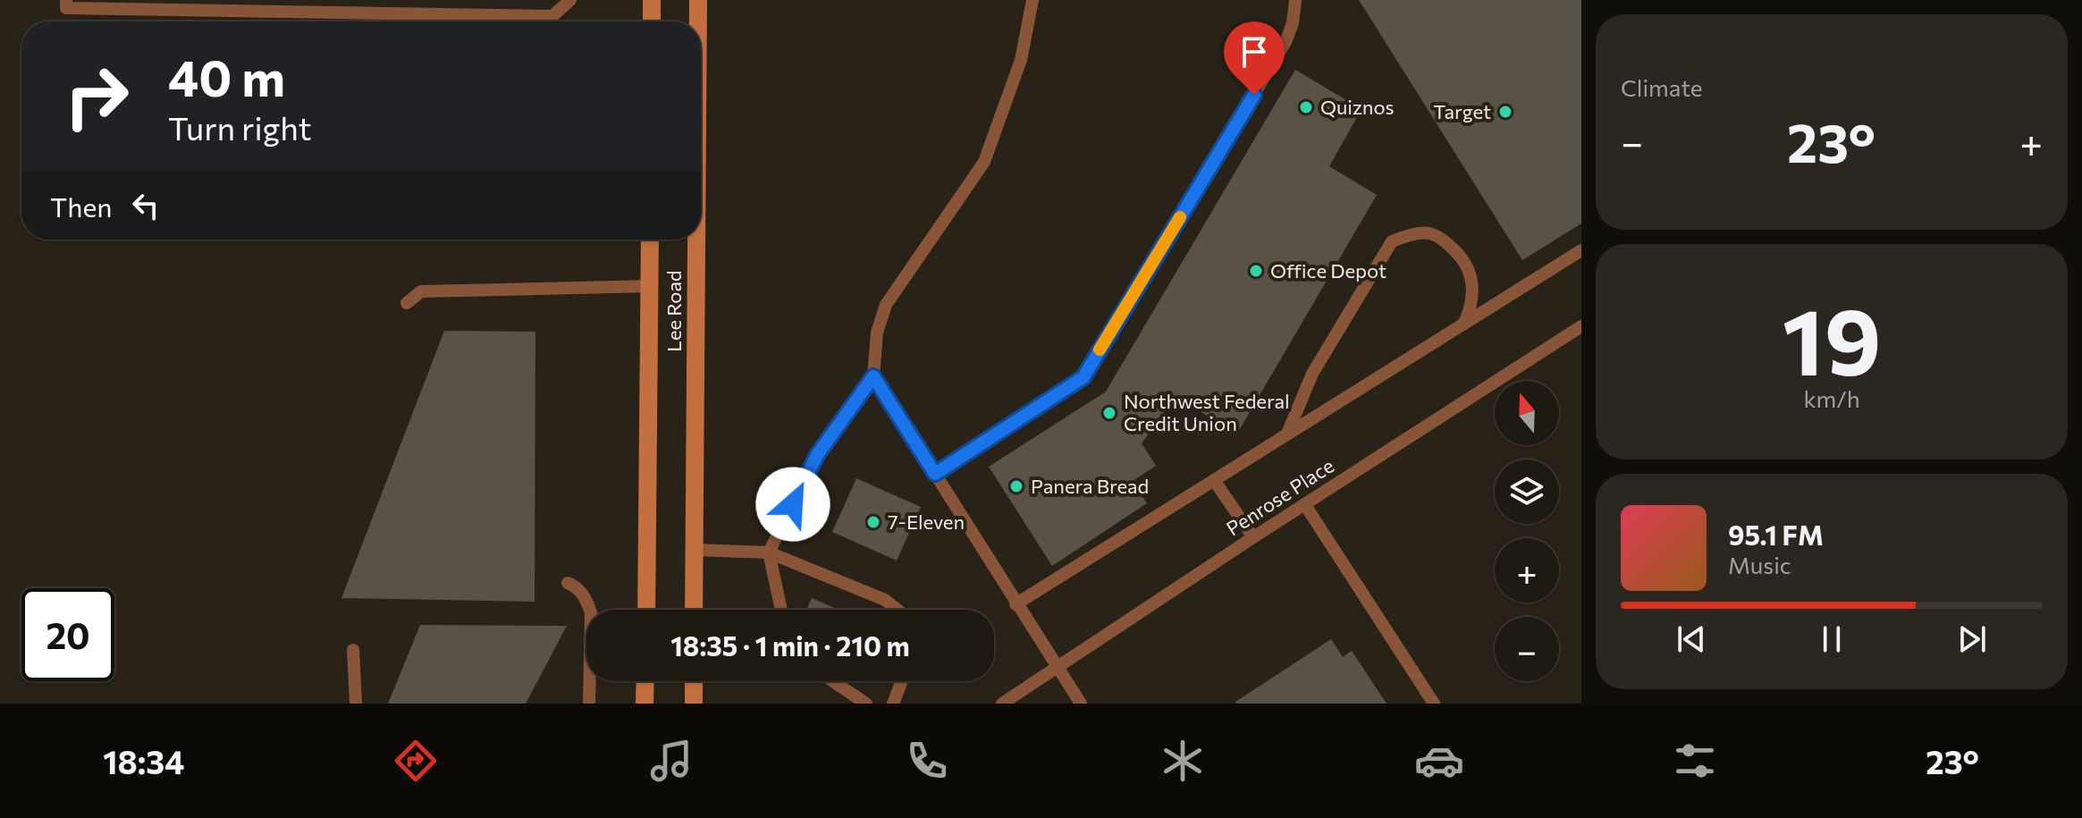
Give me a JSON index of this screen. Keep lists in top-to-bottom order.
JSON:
{
  "streets": {
    "street": ["Lee Road"],
    "lane": ["Penrose Place"]
  },
  "places": [
    "Quiznos",
    "Target",
    "Office Depot",
    "Northwest Federal Credit Union",
    "Panera Bread",
    "7-Eleven"
  ],
  "north": "top",
  "page": {
    "tile": [
      "Climate",
      ["19", "km/h"]
    ],
    "turn": ["40 m", "Turn right"],
    "heat": ["−", "23°", "+"],
    "then": "Then",
    "map_buttons": ["+", "−"],
    "song": ["95.1 FM", "Music"],
    "limit": "20",
    "trip": "18:35 · 1 min · 210 m",
    "tabs": ["18:34", "23°"]
  }
}
